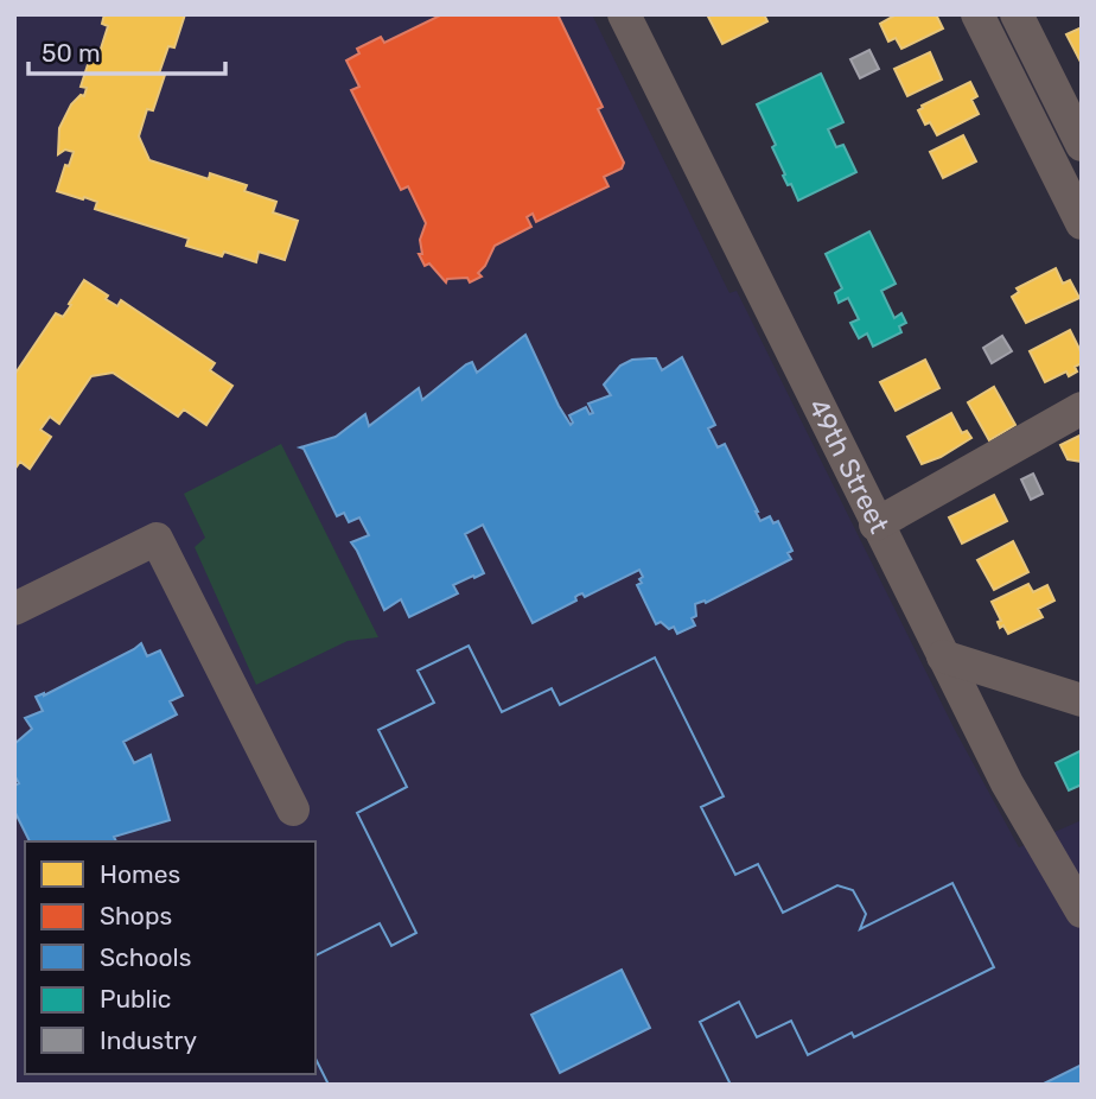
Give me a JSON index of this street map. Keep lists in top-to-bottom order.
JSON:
{
  "streets": {
    "street": ["49th Street"]
  },
  "legend": [
    "Homes",
    "Shops",
    "Schools",
    "Public",
    "Industry"
  ],
  "scale_bar": "50 m"
}
